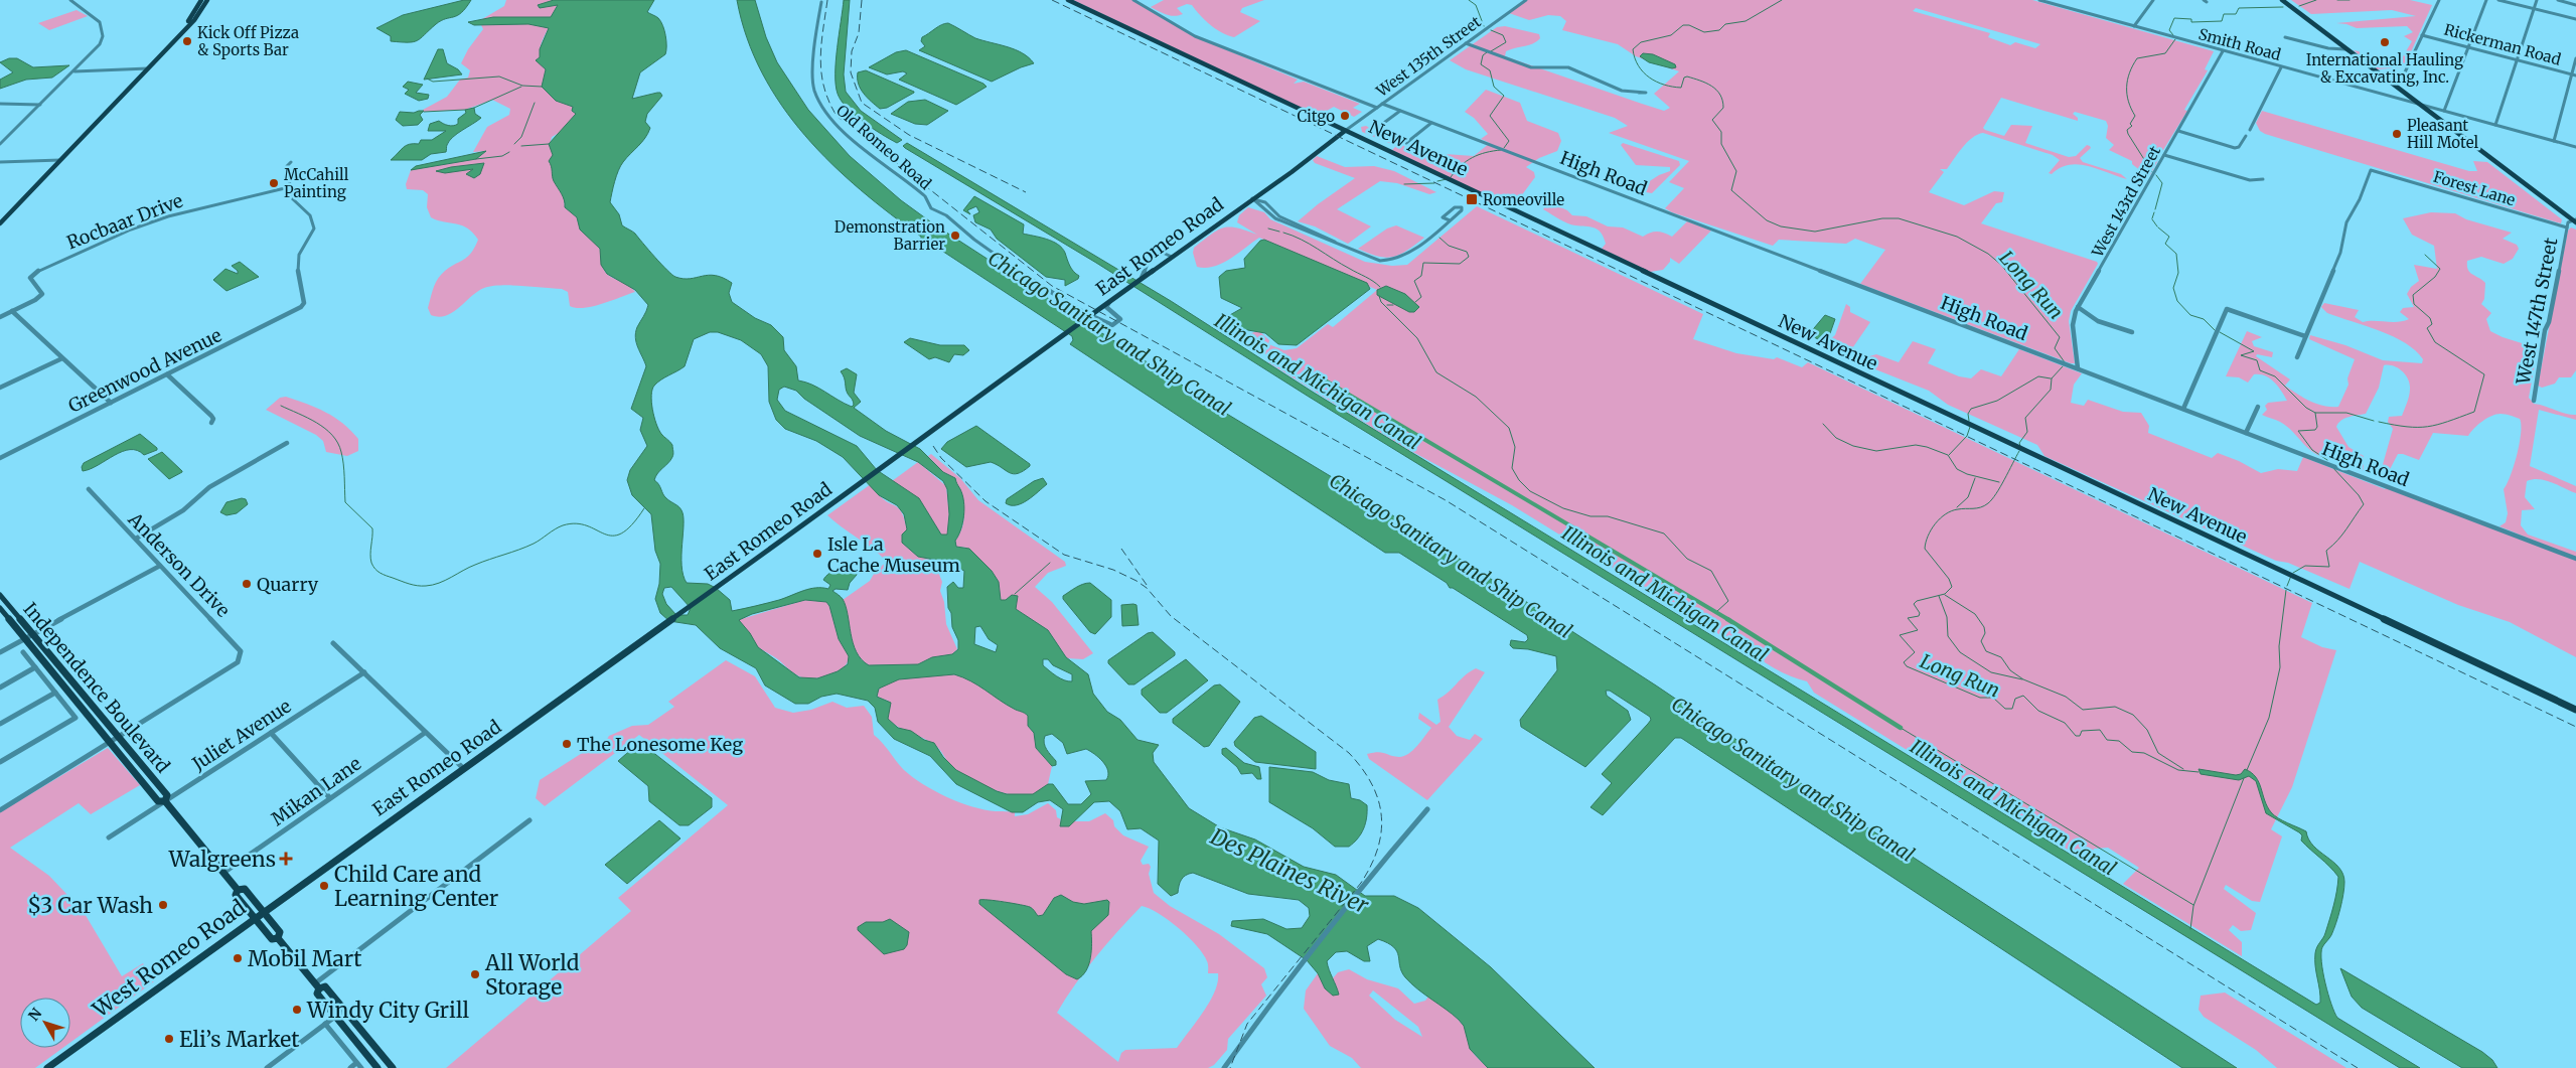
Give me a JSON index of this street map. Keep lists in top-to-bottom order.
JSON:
{
  "streets": {
    "main road": [
      "New Avenue",
      "East Romeo Road",
      "Independence Boulevard",
      "West Romeo Road"
    ],
    "street": [
      "Smith Road",
      "Rickerman Road",
      "West 135th Street",
      "Old Romeo Road",
      "High Road",
      "Forest Lane",
      "West 143rd Street",
      "Rocbaar Drive",
      "West 147th Street",
      "Greenwood Avenue",
      "Anderson Drive",
      "Juliet Avenue",
      "Mikan Lane"
    ]
  },
  "crossings": [
    ["Smith Road", "West 143rd Street"],
    ["West 135th Street", "New Avenue"],
    ["West 135th Street", "High Road"],
    ["West 135th Street", "East Romeo Road"],
    ["Old Romeo Road", "East Romeo Road"],
    ["New Avenue", "East Romeo Road"],
    ["High Road", "West 143rd Street"],
    ["Forest Lane", "West 147th Street"],
    ["Rocbaar Drive", "Greenwood Avenue"],
    ["East Romeo Road", "Independence Boulevard"],
    ["East Romeo Road", "West Romeo Road"],
    ["Anderson Drive", "Independence Boulevard"],
    ["Independence Boulevard", "Juliet Avenue"],
    ["Independence Boulevard", "Mikan Lane"],
    ["Independence Boulevard", "West Romeo Road"]
  ],
  "water": [
    "Long Run",
    "Chicago Sanitary and Ship Canal",
    "Illinois and Michigan Canal",
    "Des Plaines River"
  ],
  "places": {
    "other": [
      "Kick Off Pizza & Sports Bar",
      "International Hauling & Excavating, Inc.",
      "Citgo",
      "Pleasant Hill Motel",
      "McCahill Painting",
      "Demonstration Barrier",
      "Isle La Cache Museum",
      "Quarry",
      "The Lonesome Keg",
      "Child Care and Learning Center",
      "$3 Car Wash",
      "Mobil Mart",
      "All World Storage",
      "Windy City Grill",
      "Eli’s Market"
    ],
    "transit": ["Romeoville"],
    "health": ["Walgreens"]
  },
  "north": "top left"
}
